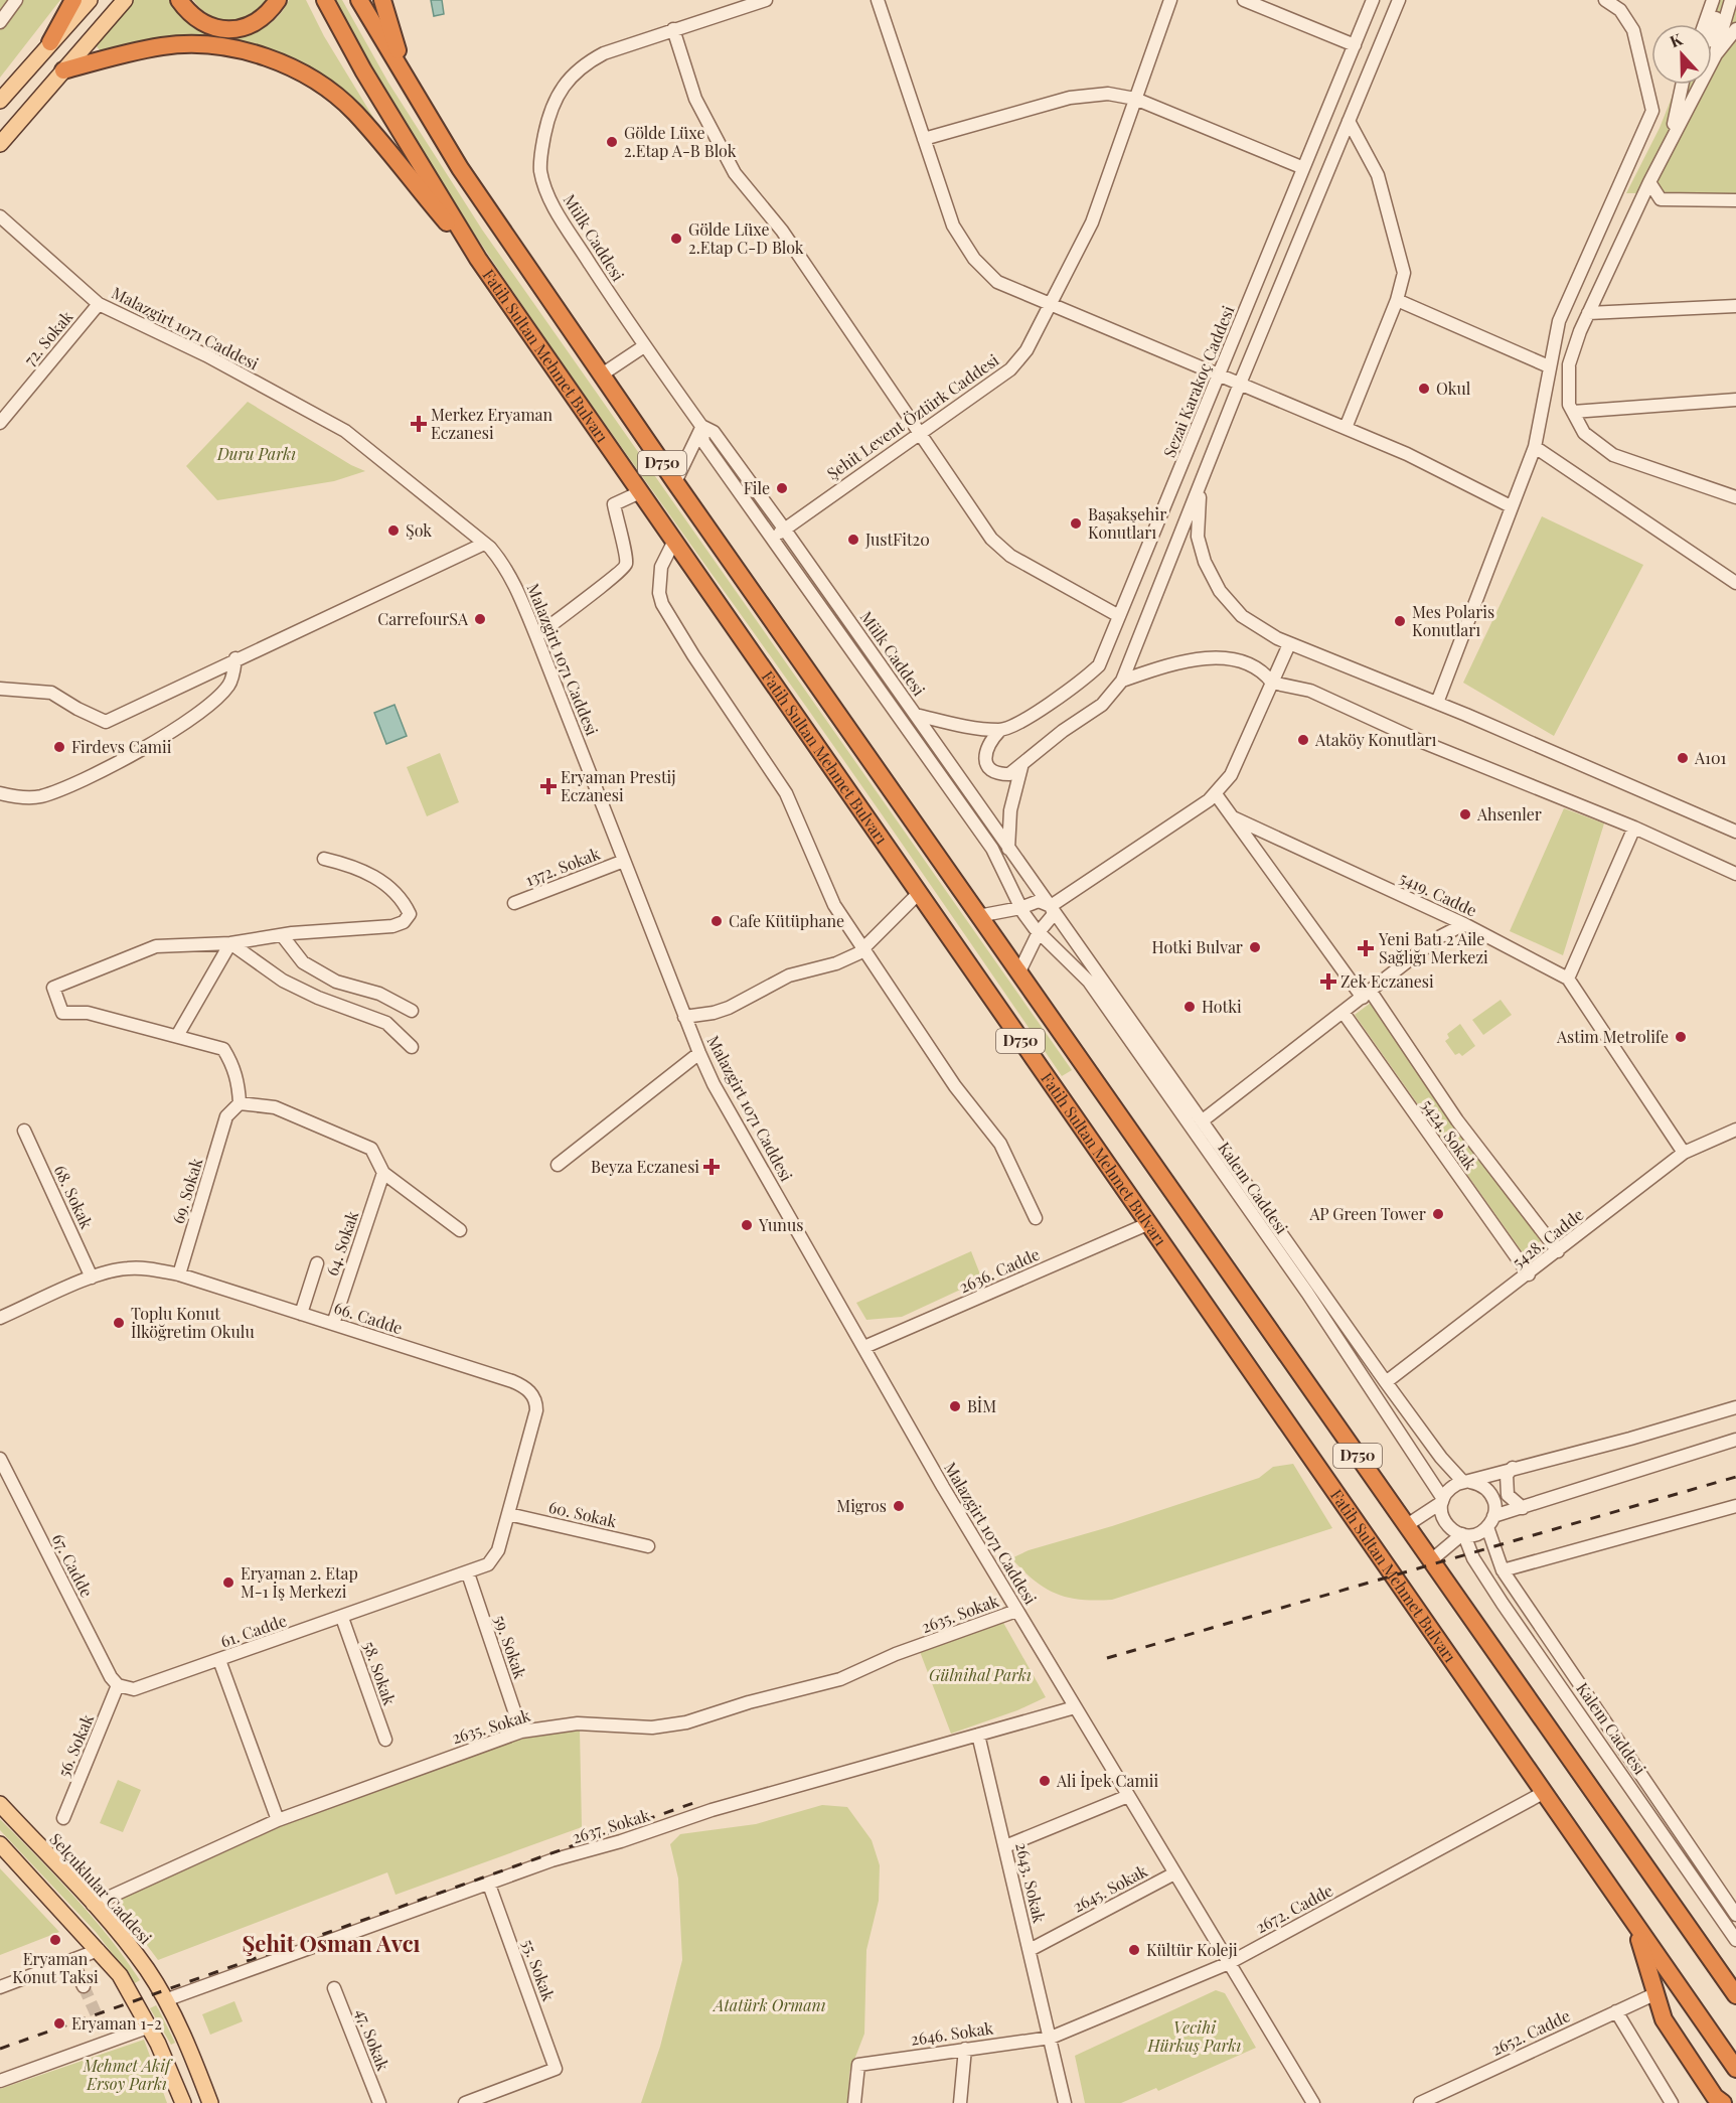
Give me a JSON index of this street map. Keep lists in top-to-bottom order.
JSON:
{
  "streets": {
    "highway": ["Fatih Sultan Mehmet Bulvarı", "D750"],
    "main road": ["Selçuklular Caddesi"],
    "street": [
      "Mülk Caddesi",
      "Malazgirt 1071 Caddesi",
      "72. Sokak",
      "Sezai Karakoç Caddesi",
      "Şehit Levent Öztürk Caddesi",
      "1372. Sokak",
      "5419. Cadde",
      "5424. Sokak",
      "Kalem Caddesi",
      "69. Sokak",
      "68. Sokak",
      "5428. Cadde",
      "64. Sokak",
      "2636. Cadde",
      "66. Cadde",
      "60. Sokak",
      "67. Cadde",
      "2635. Sokak",
      "61. Cadde",
      "59. Sokak",
      "58. Sokak",
      "56. Sokak",
      "2637. Sokak",
      "2643. Sokak",
      "2645. Sokak",
      "2672. Cadde",
      "55. Sokak",
      "2652. Cadde",
      "2646. Sokak",
      "47. Sokak"
    ]
  },
  "crossings": [
    ["Mülk Caddesi", "Sezai Karakoç Caddesi"],
    ["Mülk Caddesi", "Şehit Levent Öztürk Caddesi"],
    ["Mülk Caddesi", "Kalem Caddesi"],
    ["Malazgirt 1071 Caddesi", "72. Sokak"],
    ["Malazgirt 1071 Caddesi", "1372. Sokak"],
    ["Malazgirt 1071 Caddesi", "2636. Cadde"],
    ["Malazgirt 1071 Caddesi", "2635. Sokak"],
    ["Malazgirt 1071 Caddesi", "2637. Sokak"],
    ["Malazgirt 1071 Caddesi", "2645. Sokak"],
    ["Malazgirt 1071 Caddesi", "2672. Cadde"],
    ["Fatih Sultan Mehmet Bulvarı", "2636. Cadde"],
    ["Fatih Sultan Mehmet Bulvarı", "2672. Cadde"],
    ["5419. Cadde", "5428. Cadde"],
    ["5424. Sokak", "5428. Cadde"],
    ["Kalem Caddesi", "5428. Cadde"],
    ["69. Sokak", "66. Cadde"],
    ["68. Sokak", "66. Cadde"],
    ["64. Sokak", "66. Cadde"],
    ["66. Cadde", "60. Sokak"],
    ["66. Cadde", "61. Cadde"],
    ["66. Cadde", "59. Sokak"],
    ["67. Cadde", "61. Cadde"],
    ["67. Cadde", "56. Sokak"],
    ["2635. Sokak", "59. Sokak"],
    ["2635. Sokak", "Selçuklular Caddesi"],
    ["61. Cadde", "59. Sokak"],
    ["61. Cadde", "58. Sokak"],
    ["61. Cadde", "56. Sokak"],
    ["2637. Sokak", "2643. Sokak"],
    ["2637. Sokak", "Selçuklular Caddesi"],
    ["2637. Sokak", "55. Sokak"],
    ["2643. Sokak", "2645. Sokak"],
    ["2643. Sokak", "2672. Cadde"],
    ["2643. Sokak", "2646. Sokak"],
    ["2672. Cadde", "2646. Sokak"]
  ],
  "districts": ["Şehit Osman Avcı"],
  "parks": [
    "Duru Parkı",
    "Gülnihal Parkı",
    "Atatürk Ormanı",
    "Vecihi Hürkuş Parkı",
    "Mehmet Akif Ersoy Parkı"
  ],
  "places": {
    "other": [
      "Gölde Lüxe 2.Etap A-B Blok",
      "Gölde Lüxe 2.Etap C-D Blok",
      "Okul",
      "File",
      "Başakşehir Konutları",
      "Şok",
      "JustFit20",
      "CarrefourSA",
      "Mes Polaris Konutları",
      "Ataköy Konutları",
      "Firdevs Camii",
      "A101",
      "Ahsenler",
      "Cafe Kütüphane",
      "Hotki Bulvar",
      "Hotki",
      "Astim Metrolife",
      "AP Green Tower",
      "Yunus",
      "Toplu Konut İlköğretim Okulu",
      "BİM",
      "Migros",
      "Eryaman 2. Etap M-1 İş Merkezi",
      "Ali İpek Camii",
      "Eryaman Konut Taksi",
      "Kültür Koleji",
      "Eryaman 1-2"
    ],
    "health": [
      "Merkez Eryaman Eczanesi",
      "Eryaman Prestij Eczanesi",
      "Yeni Batı 2 Aile Sağlığı Merkezi",
      "Zek Eczanesi",
      "Beyza Eczanesi"
    ]
  },
  "north": "top"
}
